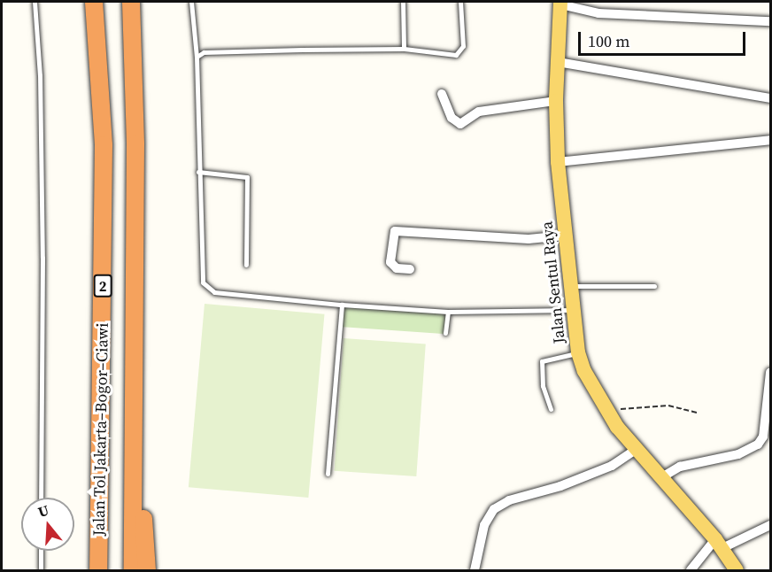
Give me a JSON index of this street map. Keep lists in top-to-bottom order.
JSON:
{
  "streets": {
    "highway": ["2", "Jalan Tol Jakarta–Bogor–Ciawi"],
    "main road": ["Jalan Sentul Raya"]
  },
  "scale_bar": "100 m",
  "north": "top"
}
